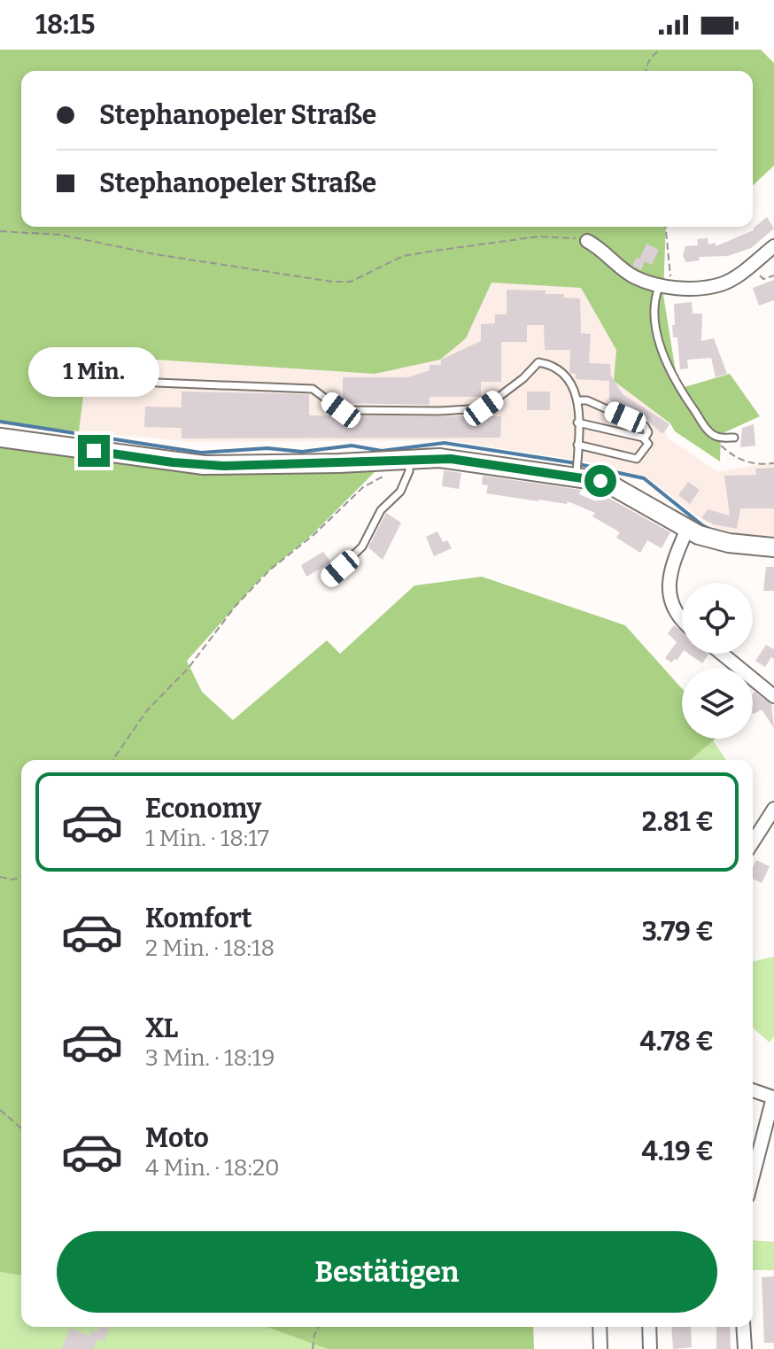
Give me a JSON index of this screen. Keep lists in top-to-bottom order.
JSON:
{
  "page": {
    "status": "18:15",
    "banner": ["Stephanopeler Straße", "Stephanopeler Straße"],
    "bubble": "1 Min.",
    "list": [
      {
        "name": "Economy",
        "note": "1 Min. · 18:17",
        "value": "2.81 €"
      },
      {
        "name": "Komfort",
        "note": "2 Min. · 18:18",
        "value": "3.79 €"
      },
      {
        "name": "XL",
        "note": "3 Min. · 18:19",
        "value": "4.78 €"
      },
      {
        "name": "Moto",
        "note": "4 Min. · 18:20",
        "value": "4.19 €"
      }
    ],
    "buttons": "Bestätigen"
  }
}
